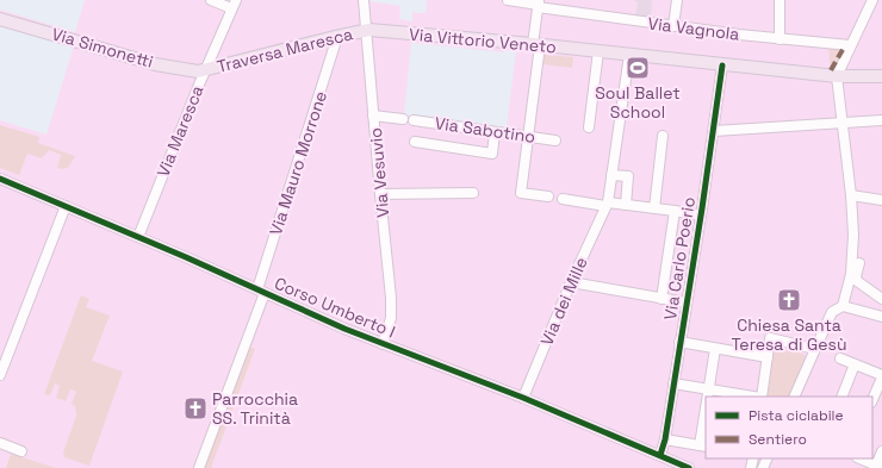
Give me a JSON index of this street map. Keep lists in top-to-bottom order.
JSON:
{
  "streets": {
    "main road": ["Via Vittorio Veneto", "Via Simonetti", "Traversa Maresca"],
    "street": [
      "Via Vagnola",
      "Via Sabotino",
      "Via Maresca",
      "Via Mauro Morrone",
      "Via Vesuvio",
      "Via Carlo Poerio",
      "Via dei Mille",
      "Corso Umberto I"
    ]
  },
  "crossings": [
    ["Via Vittorio Veneto", "Traversa Maresca"],
    ["Via Vittorio Veneto", "Via Vesuvio"],
    ["Via Vittorio Veneto", "Via Carlo Poerio"],
    ["Via Vittorio Veneto", "Via dei Mille"],
    ["Via Simonetti", "Traversa Maresca"],
    ["Via Simonetti", "Via Maresca"],
    ["Traversa Maresca", "Via Maresca"],
    ["Traversa Maresca", "Via Mauro Morrone"],
    ["Traversa Maresca", "Via Vesuvio"],
    ["Via Maresca", "Corso Umberto I"],
    ["Via Mauro Morrone", "Corso Umberto I"],
    ["Via Vesuvio", "Corso Umberto I"],
    ["Via Carlo Poerio", "Corso Umberto I"],
    ["Via dei Mille", "Corso Umberto I"]
  ],
  "places": {
    "sports": ["Soul Ballet School"],
    "church": ["Chiesa Santa Teresa di Gesù", "Parrocchia SS. Trinità"]
  },
  "legend": ["Pista ciclabile", "Sentiero"]
}
